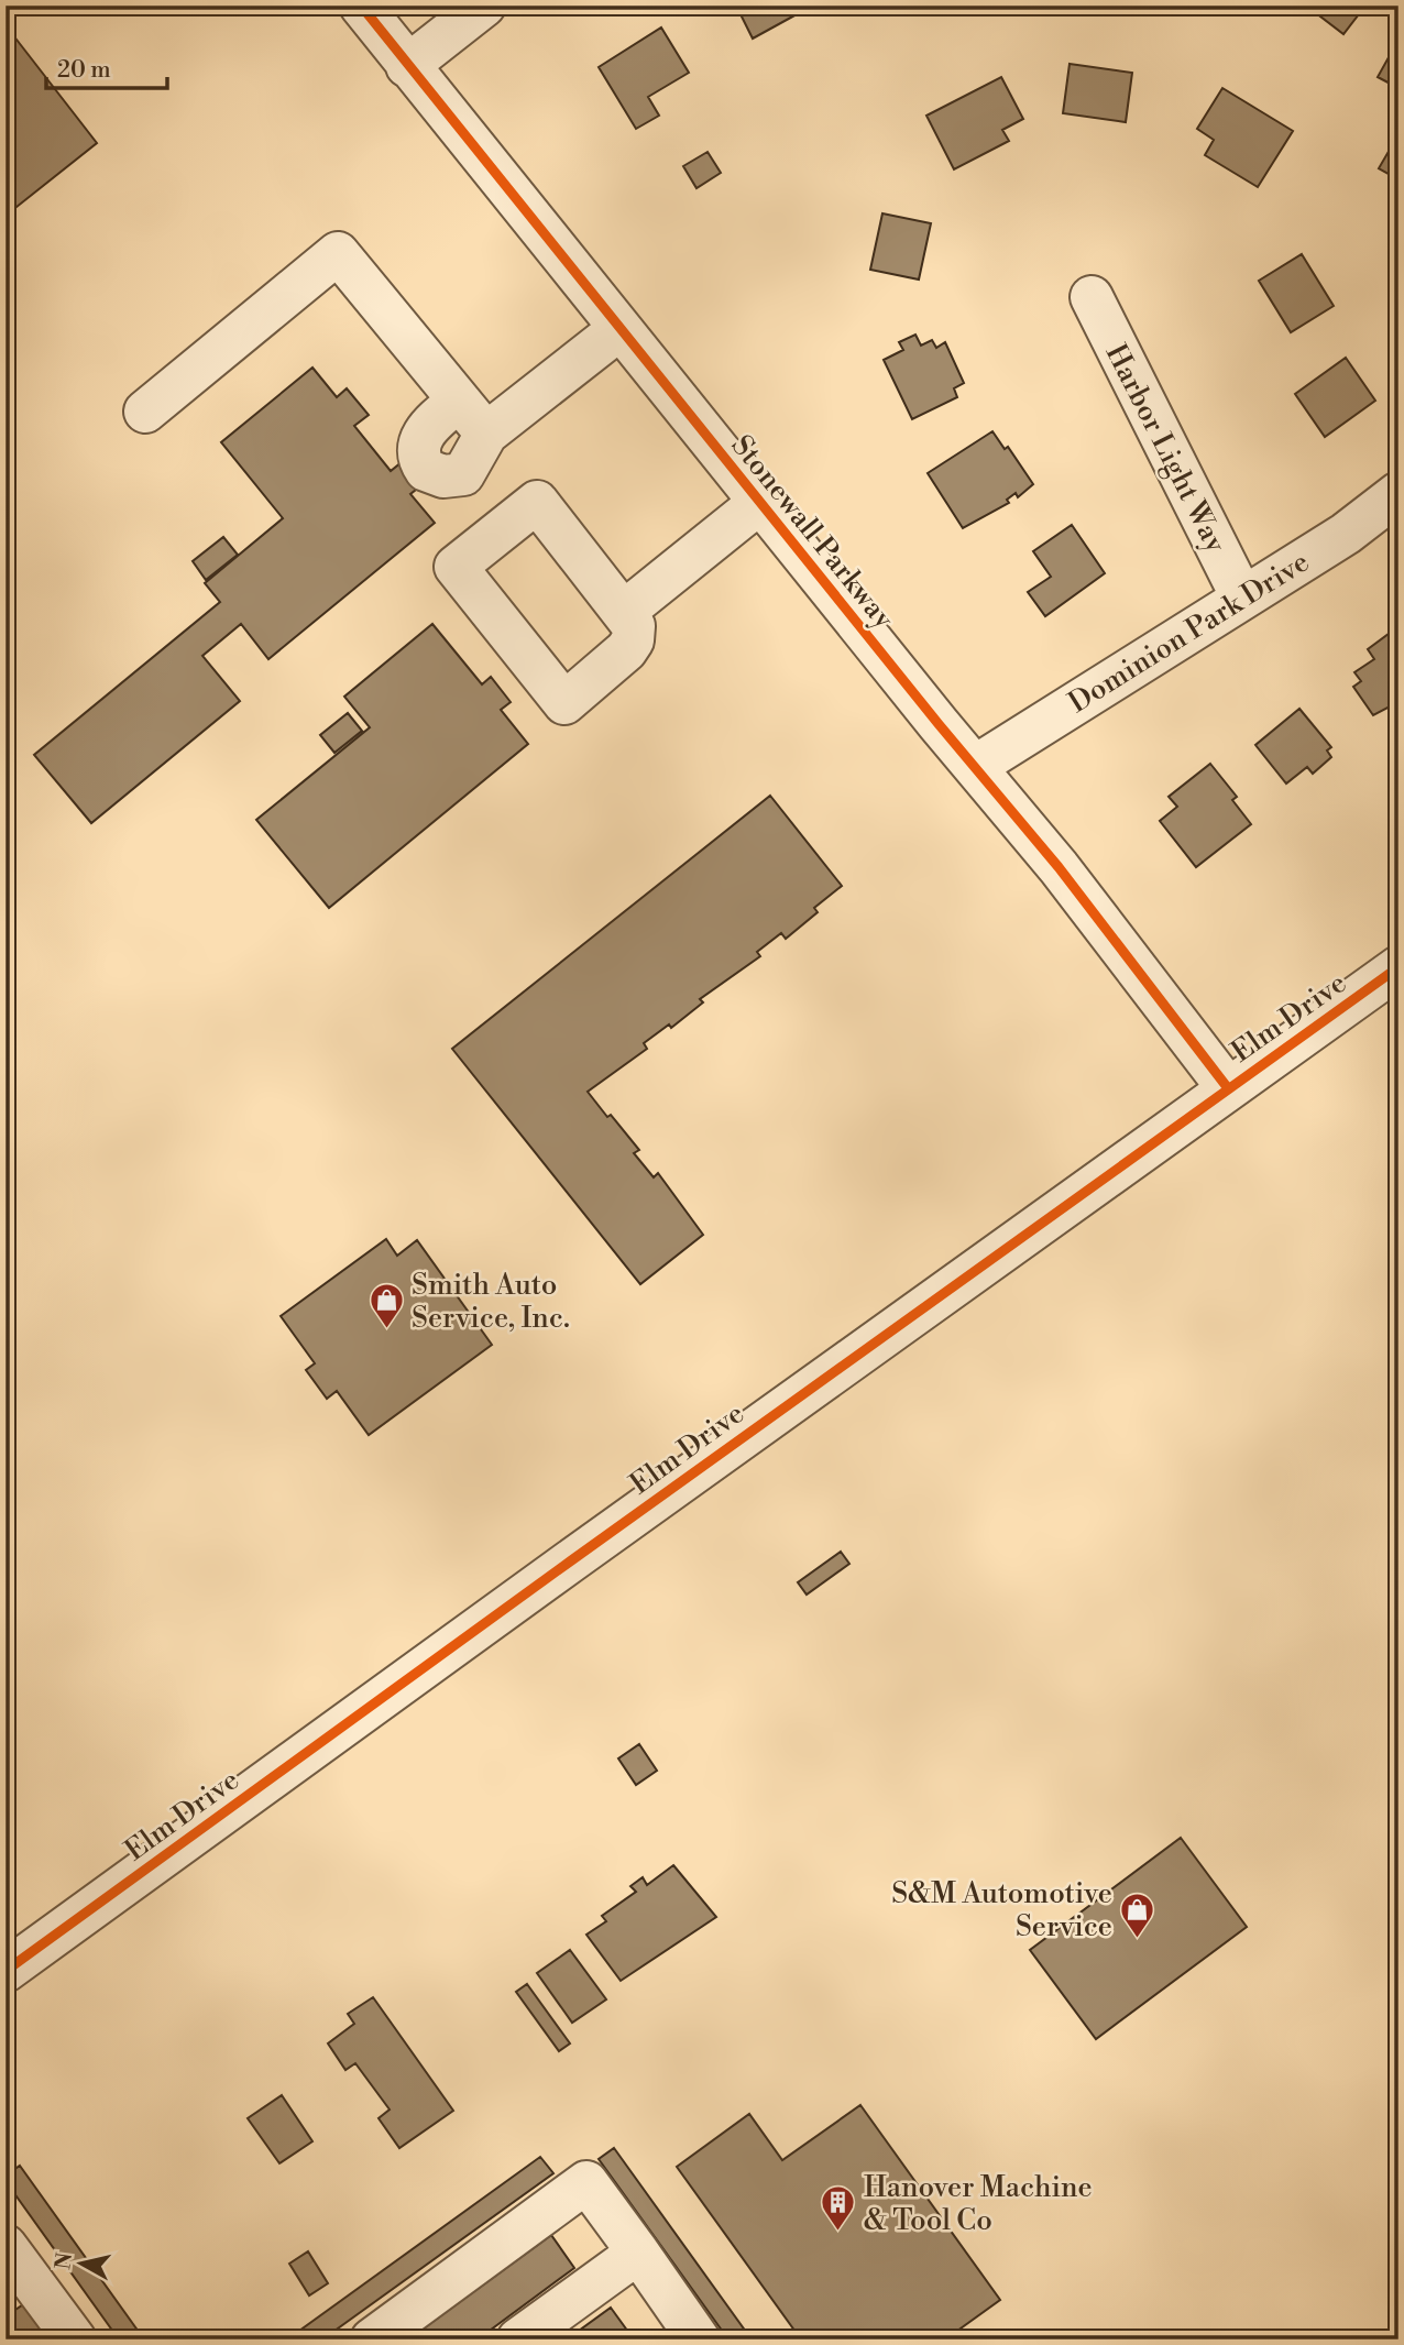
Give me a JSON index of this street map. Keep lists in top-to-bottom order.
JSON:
{
  "streets": {
    "street": [
      "Harbor Light Way",
      "Stonewall Parkway",
      "Dominion Park Drive",
      "Elm Drive"
    ]
  },
  "crossings": [
    ["Harbor Light Way", "Dominion Park Drive"],
    ["Stonewall Parkway", "Dominion Park Drive"],
    ["Stonewall Parkway", "Elm Drive"]
  ],
  "places": {
    "shop": ["Smith Auto Service, Inc.", "S&M Automotive Service"],
    "building": ["Hanover Machine & Tool Co"]
  },
  "scale_bar": "20 m",
  "north": "left"
}
